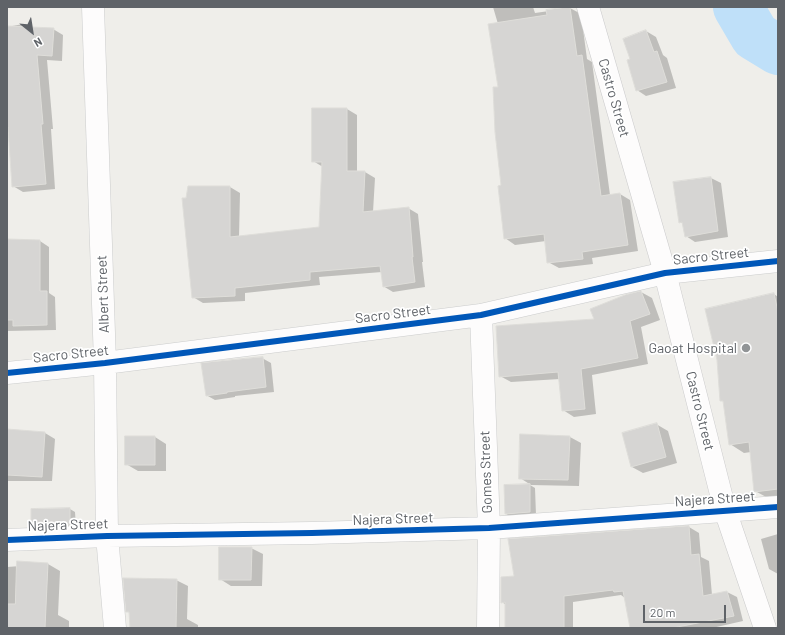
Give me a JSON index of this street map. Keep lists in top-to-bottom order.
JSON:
{
  "streets": {
    "street": [
      "Castro Street",
      "Sacro Street",
      "Albert Street",
      "Gomes Street",
      "Najera Street"
    ]
  },
  "crossings": [
    ["Castro Street", "Sacro Street"],
    ["Castro Street", "Najera Street"],
    ["Sacro Street", "Albert Street"],
    ["Sacro Street", "Gomes Street"],
    ["Albert Street", "Najera Street"],
    ["Gomes Street", "Najera Street"]
  ],
  "places": ["Gaoat Hospital"],
  "scale_bar": "20 m",
  "north": "bottom right"
}
